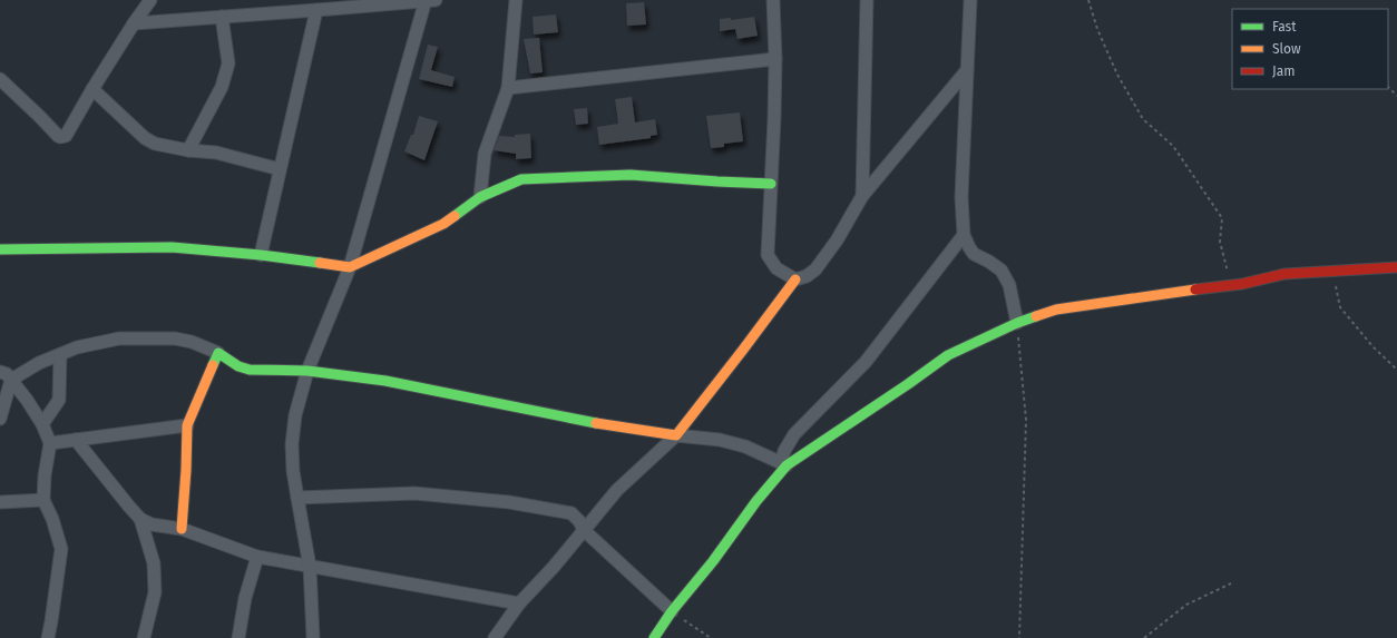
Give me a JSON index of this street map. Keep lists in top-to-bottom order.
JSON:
{
  "legend": ["Fast", "Slow", "Jam"]
}
